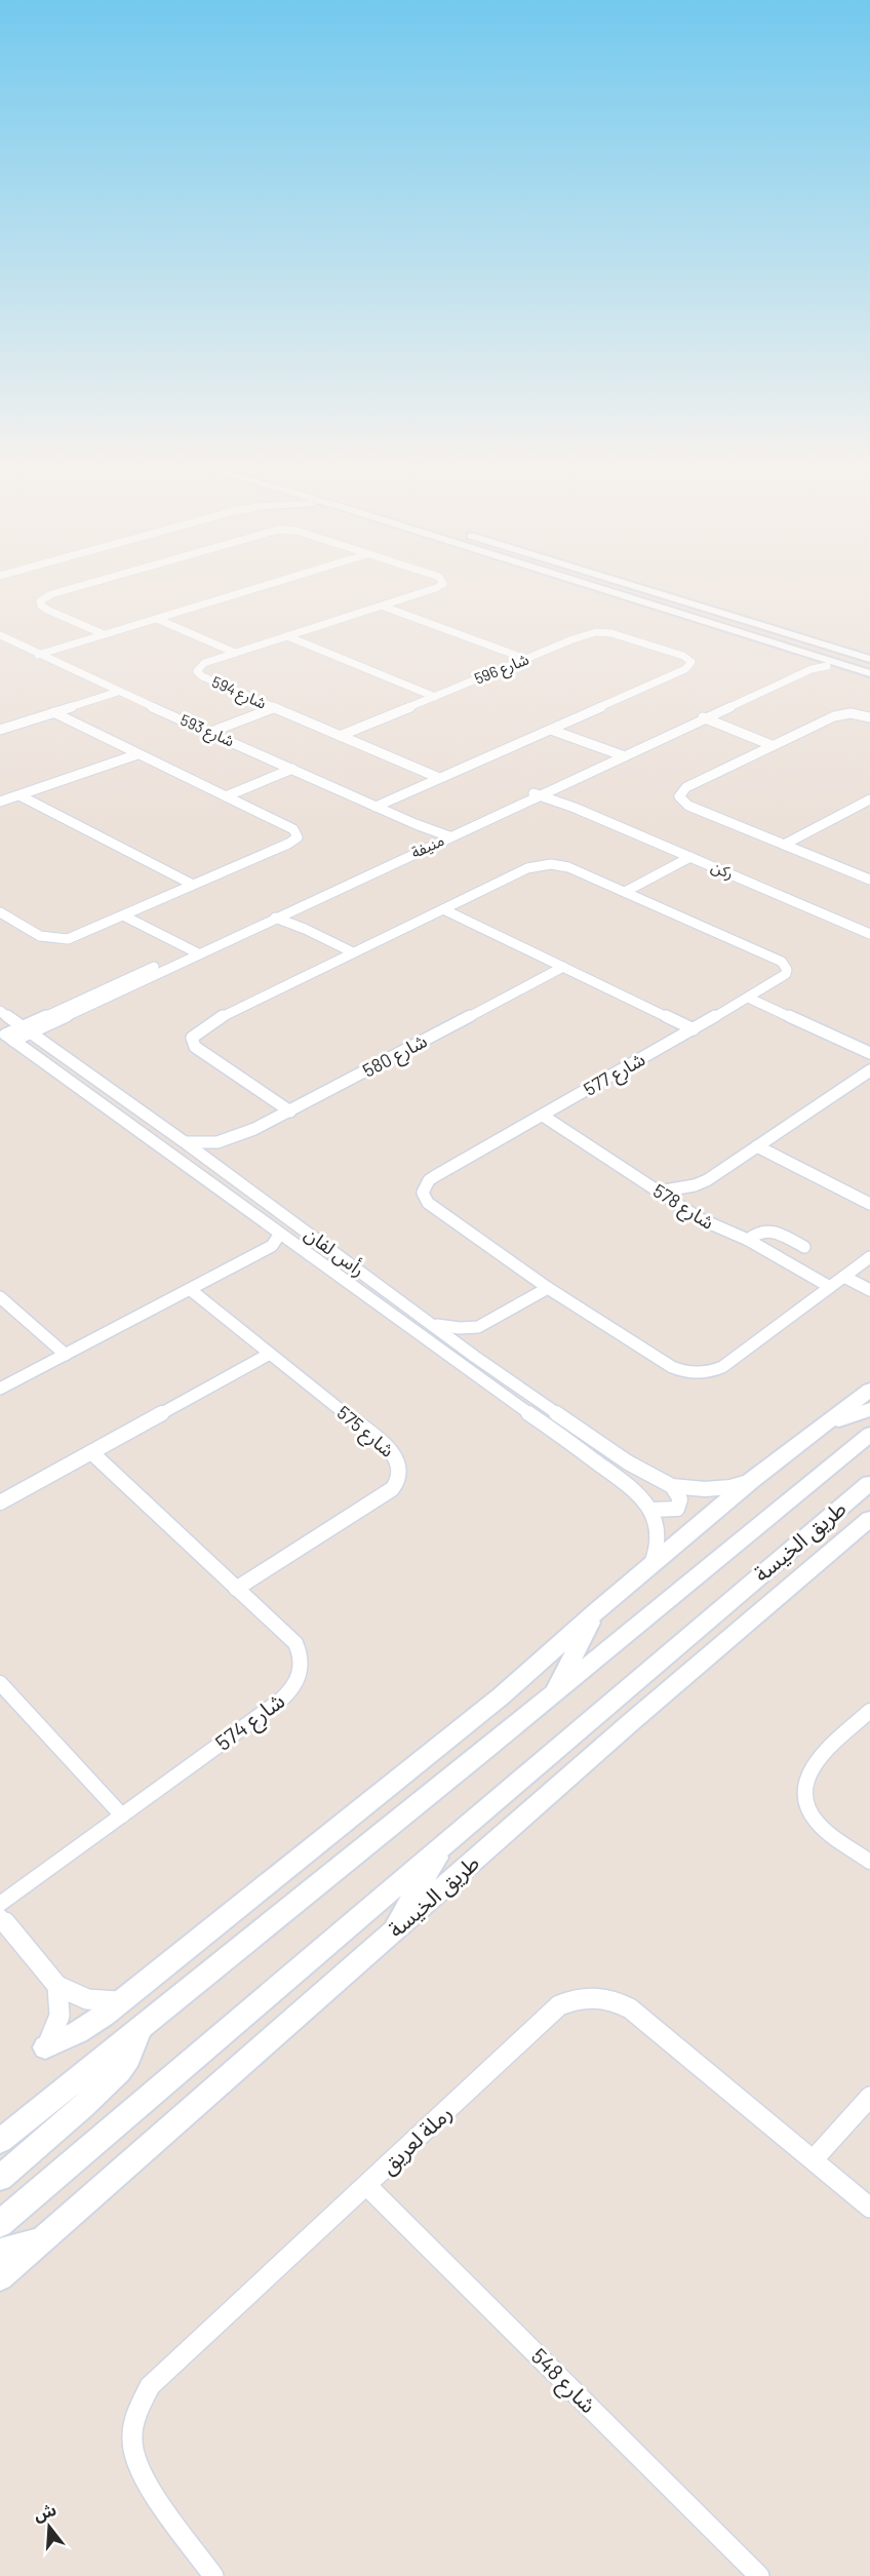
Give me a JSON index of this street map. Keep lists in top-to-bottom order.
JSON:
{
  "streets": {
    "main road": ["طريق الخيسة"],
    "street": [
      "شارع 596",
      "شارع 594",
      "شارع 593",
      "منيفة",
      "ركن",
      "شارع 580",
      "شارع 577",
      "شارع 578",
      "رأس لفان",
      "شارع 575",
      "شارع 574",
      "رملة لعريق",
      "شارع 548"
    ]
  },
  "crossings": [
    ["شارع 596", "شارع 594"],
    ["شارع 596", "شارع 593"],
    ["شارع 594", "شارع 593"],
    ["شارع 593", "منيفة"],
    ["منيفة", "ركن"],
    ["منيفة", "رأس لفان"],
    ["شارع 580", "شارع 577"],
    ["شارع 580", "رأس لفان"],
    ["شارع 577", "شارع 578"],
    ["شارع 575", "شارع 574"],
    ["رملة لعريق", "شارع 548"]
  ],
  "north": "top"
}
